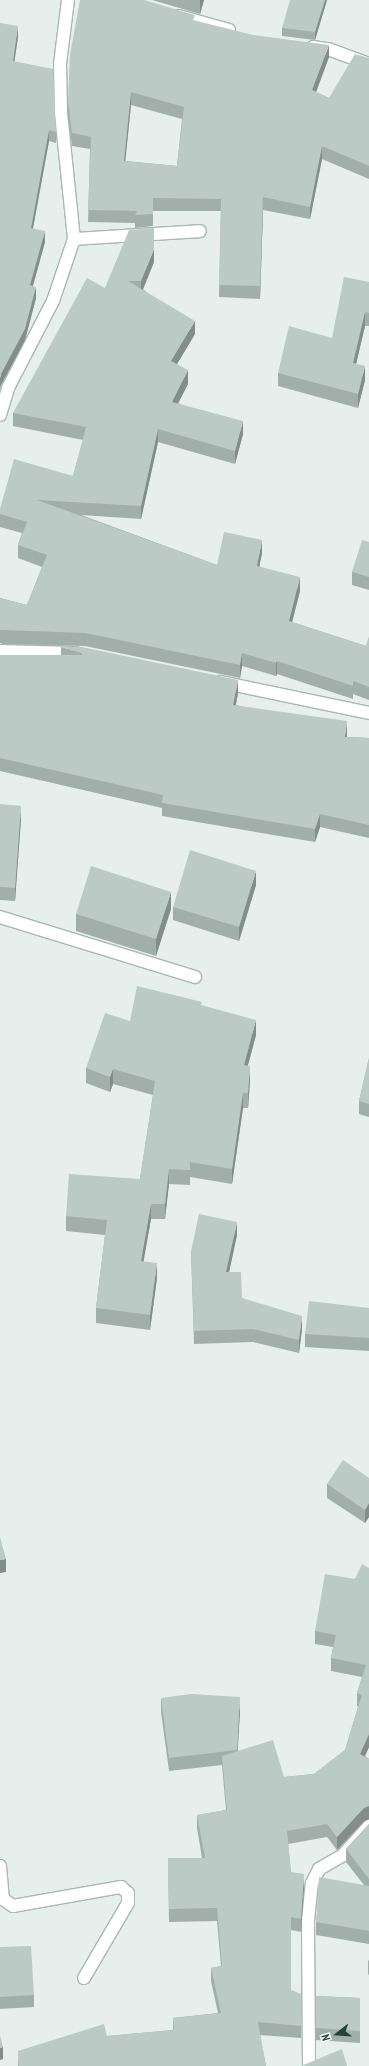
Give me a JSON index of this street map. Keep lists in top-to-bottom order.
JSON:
{
  "north": "left"
}
